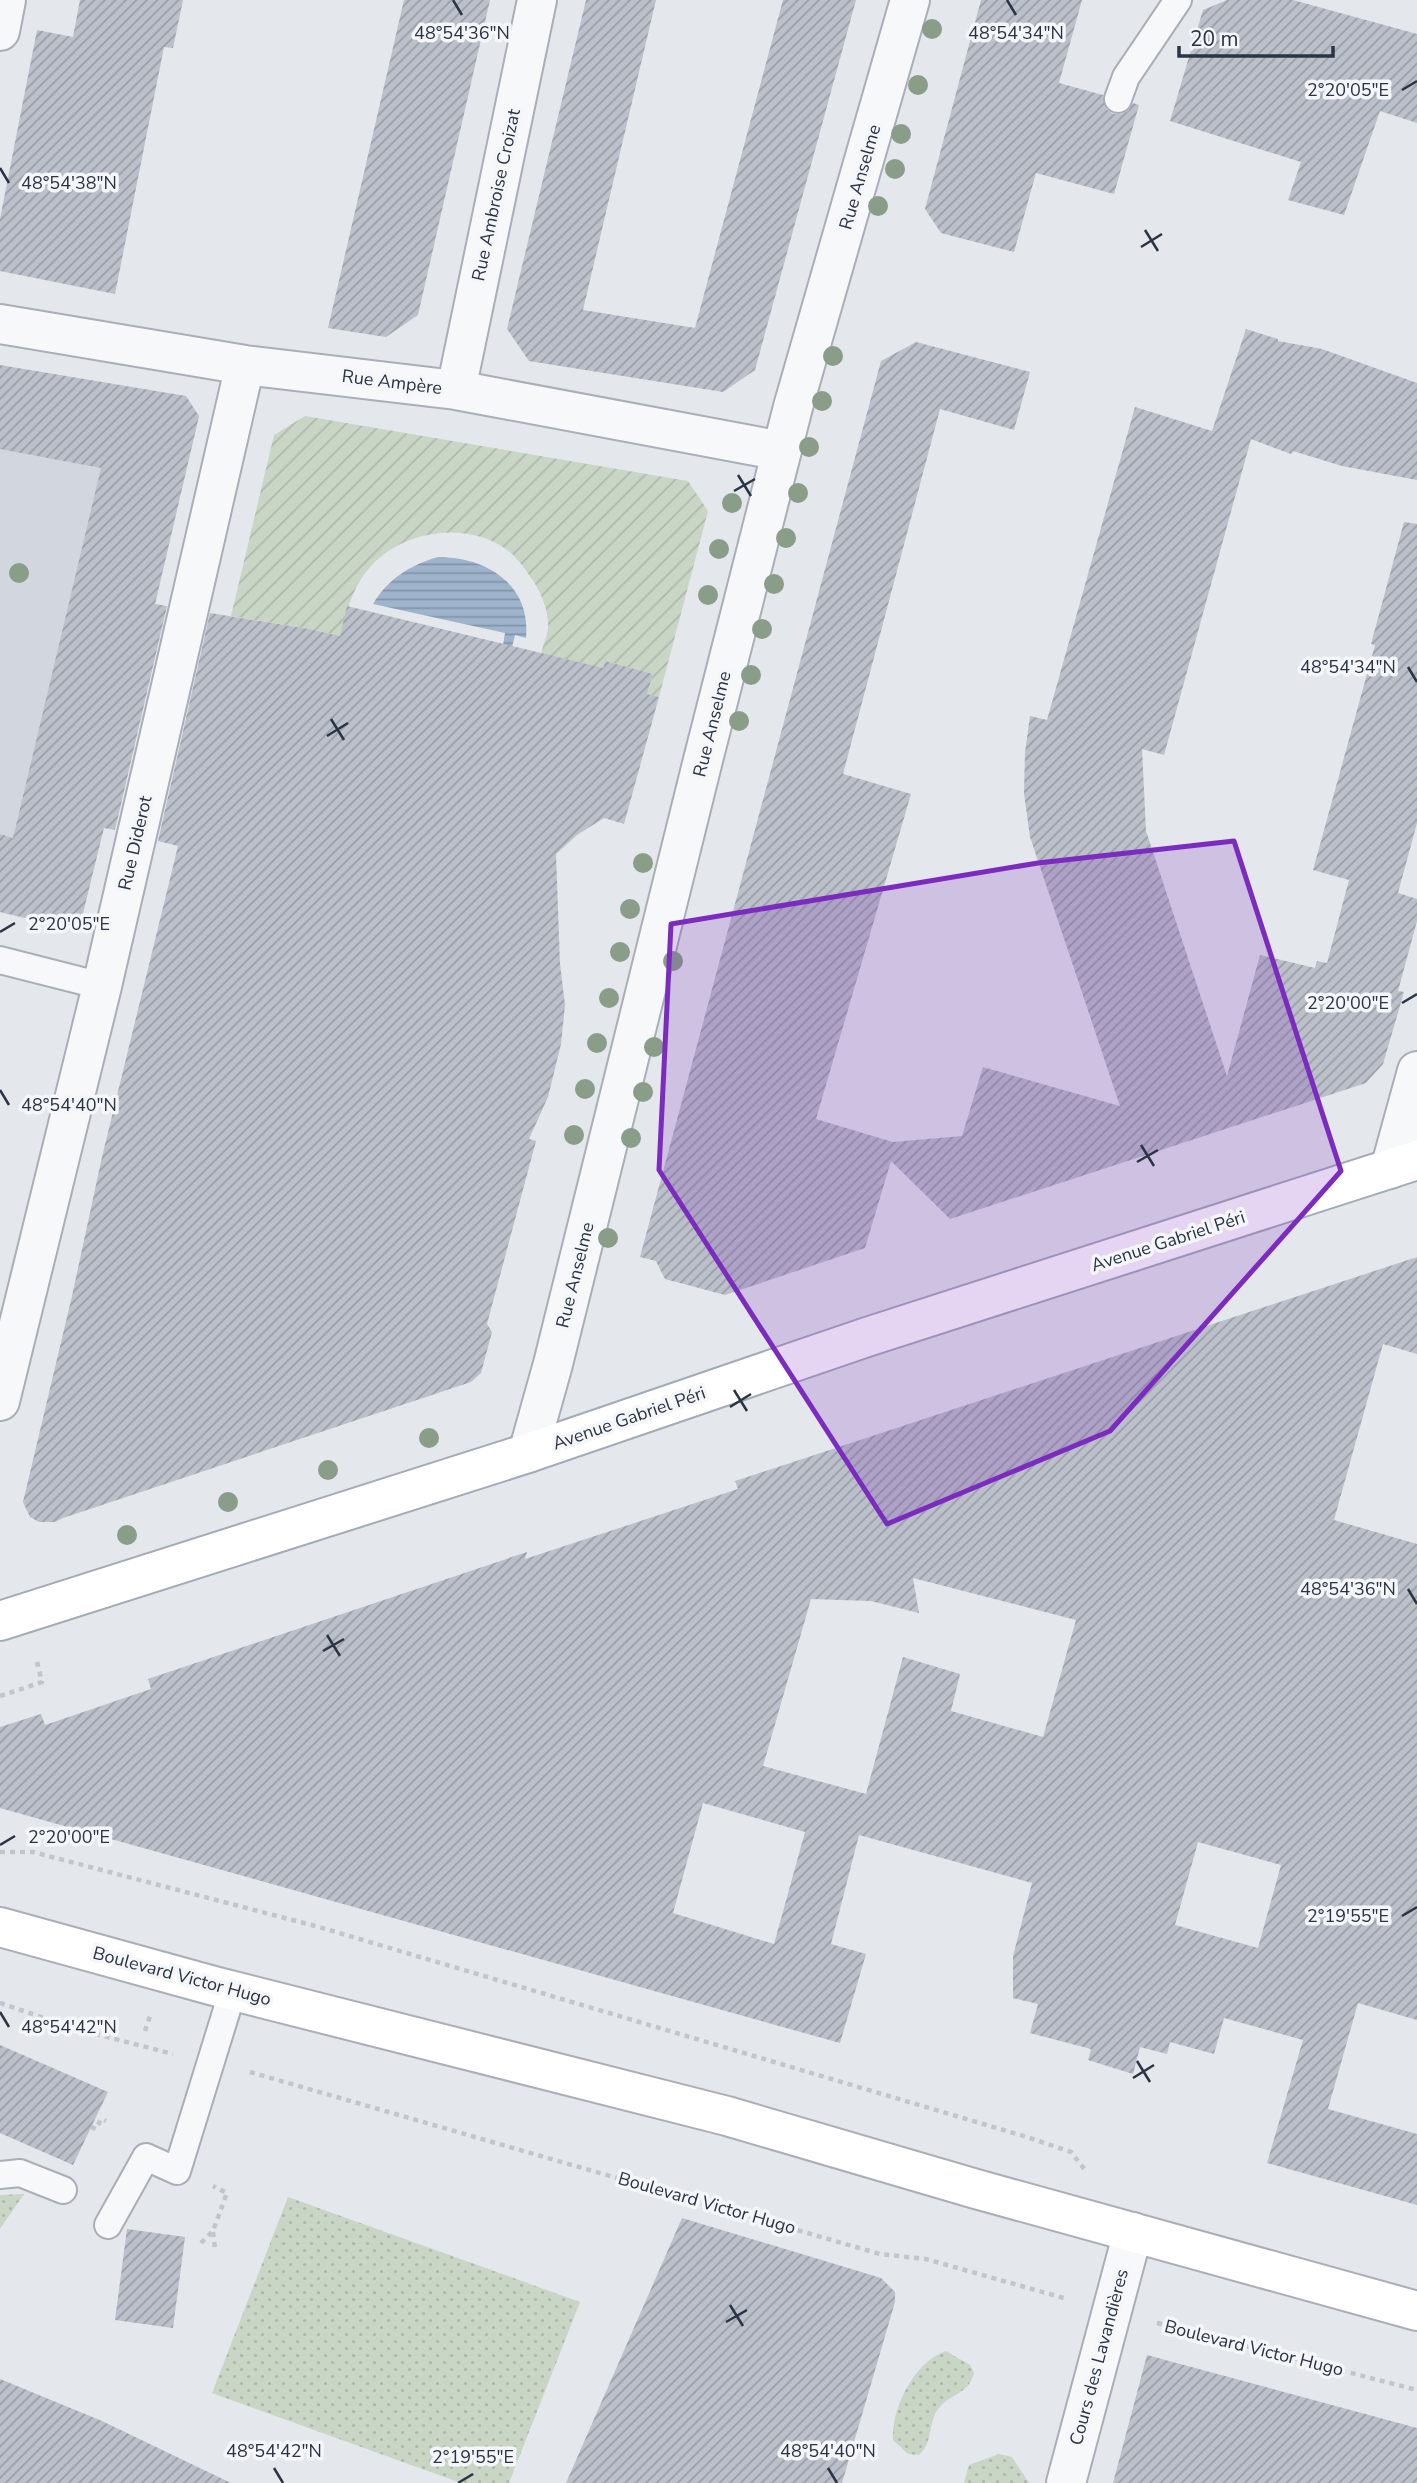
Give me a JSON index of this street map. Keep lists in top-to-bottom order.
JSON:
{
  "streets": {
    "main road": ["Avenue Gabriel Péri", "Boulevard Victor Hugo"],
    "street": [
      "Rue Anselme",
      "Rue Ambroise Croizat",
      "Rue Ampère",
      "Rue Diderot",
      "Cours des Lavandières"
    ]
  },
  "crossings": [
    ["Rue Anselme", "Rue Ampère"],
    ["Rue Anselme", "Avenue Gabriel Péri"],
    ["Rue Ambroise Croizat", "Rue Ampère"],
    ["Rue Ampère", "Rue Diderot"],
    ["Boulevard Victor Hugo", "Cours des Lavandières"]
  ],
  "scale_bar": "20 m",
  "coordinates": [
    "48°54'36\"N",
    "48°54'34\"N",
    "2°20'05\"E",
    "48°54'38\"N",
    "2°20'00\"E",
    "48°54'40\"N",
    "2°19'55\"E",
    "48°54'42\"N"
  ]
}
